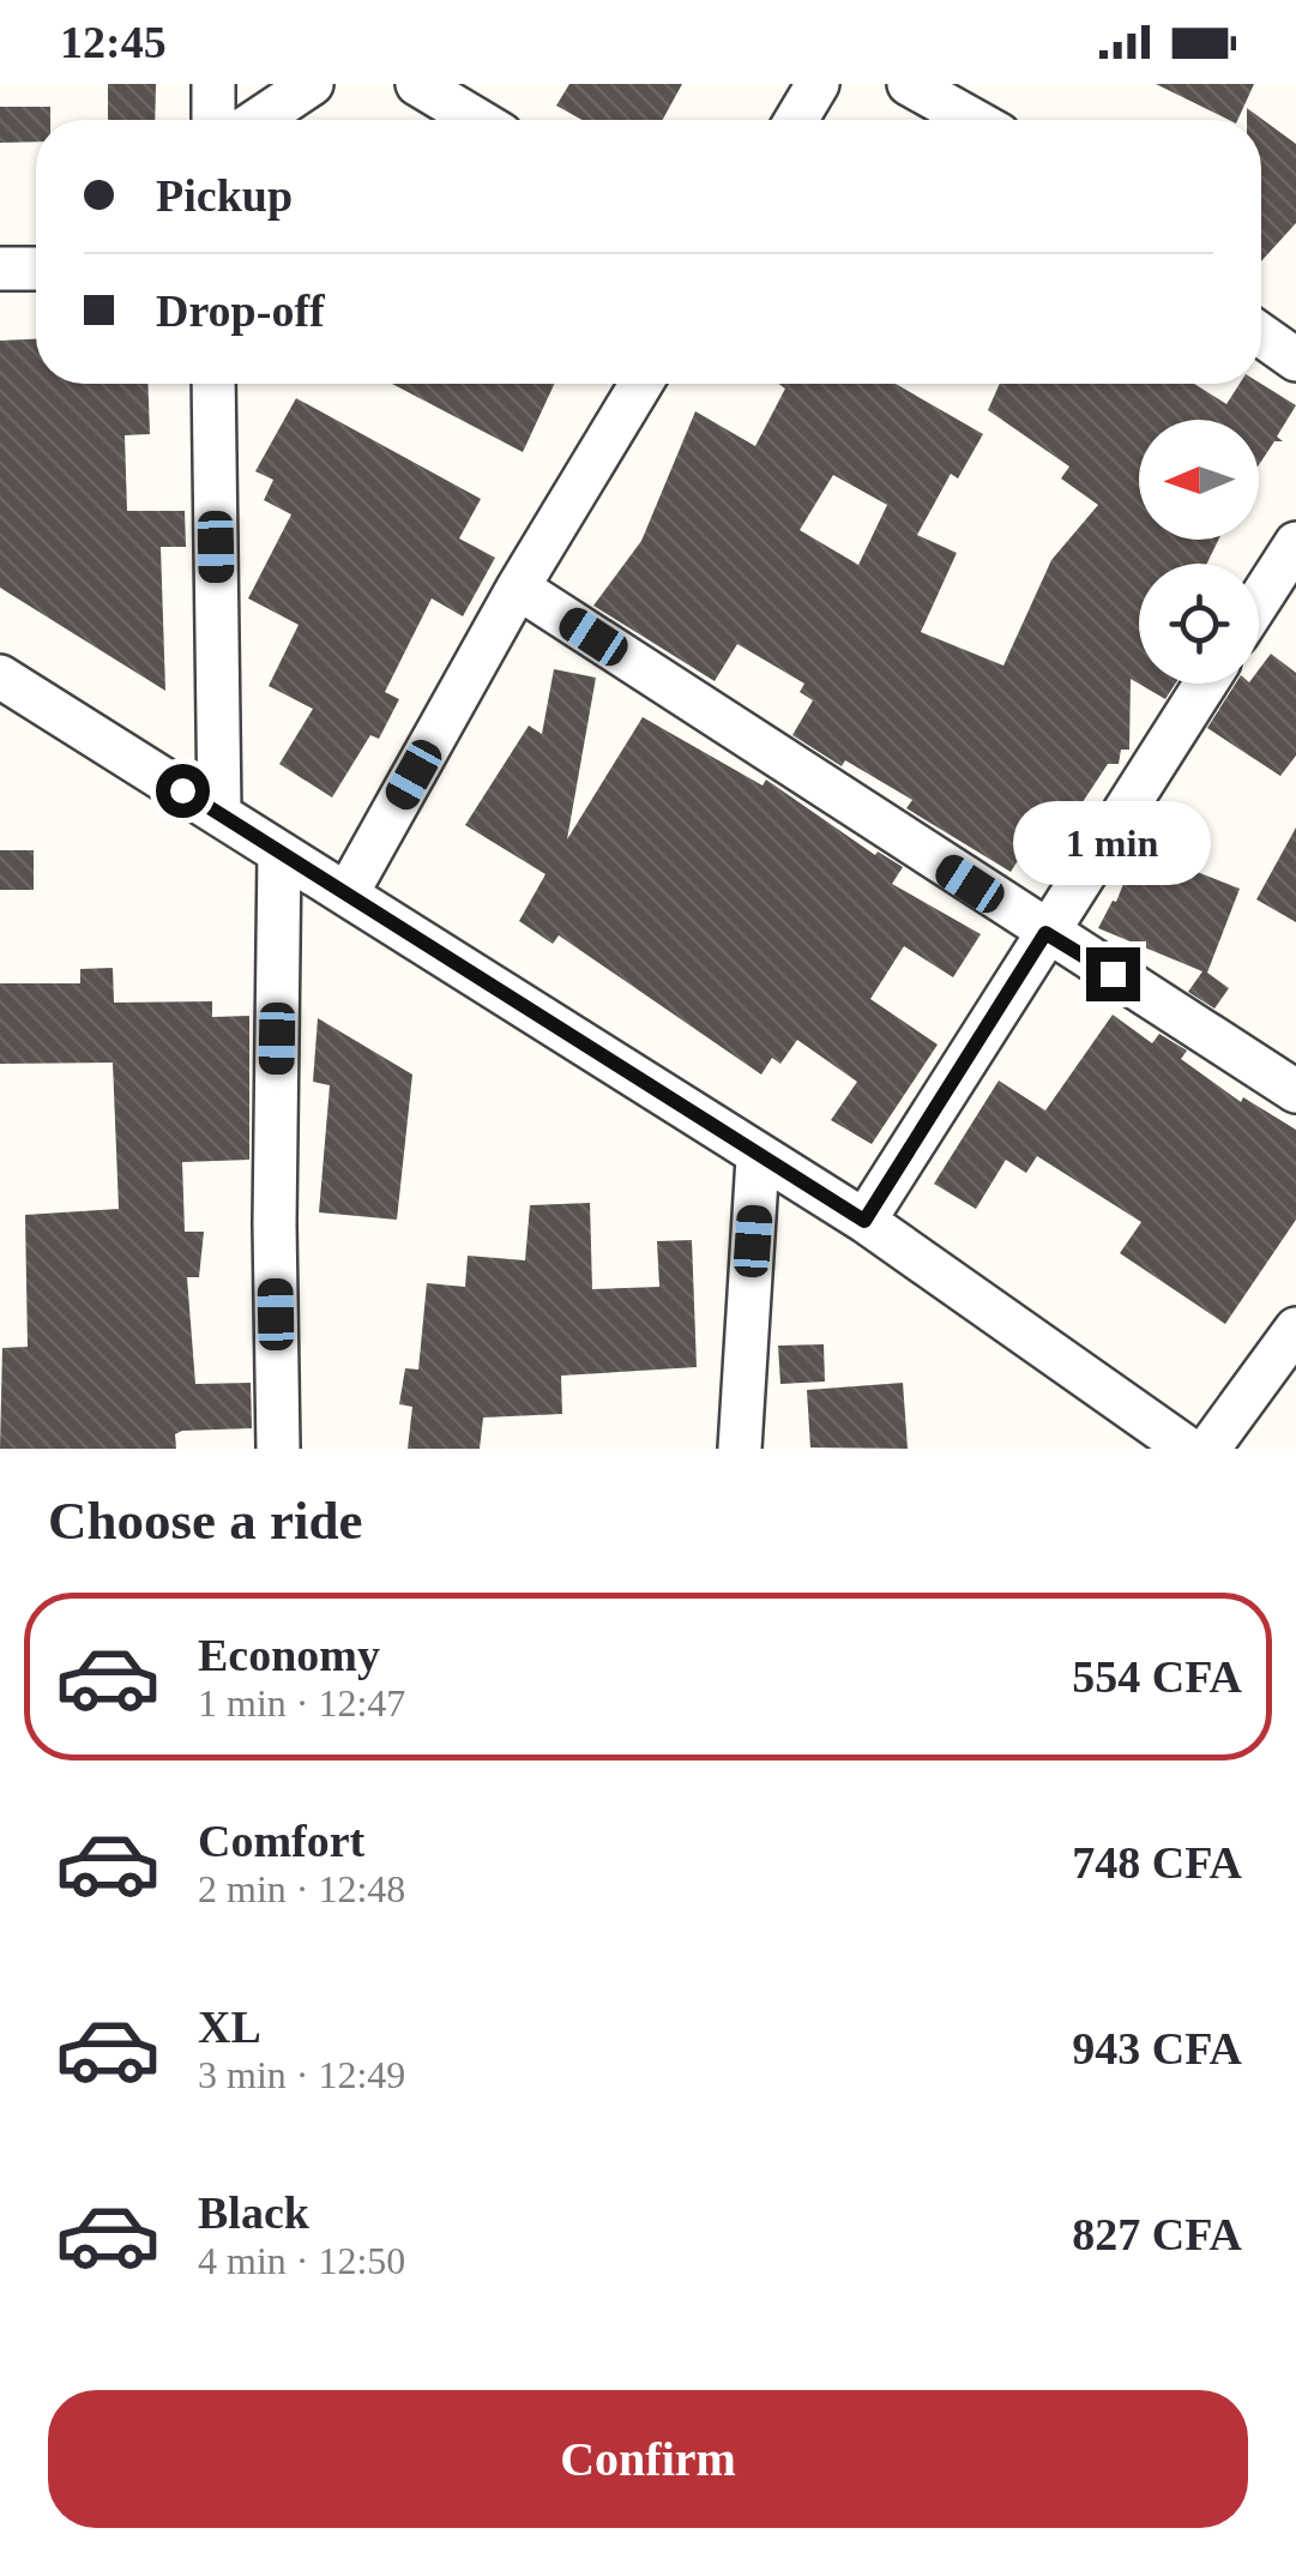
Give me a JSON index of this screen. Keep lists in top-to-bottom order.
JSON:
{
  "north": "left",
  "page": {
    "status": "12:45",
    "banner": ["Pickup", "Drop-off"],
    "bubble": "1 min",
    "heading": "Choose a ride",
    "list": [
      {
        "name": "Economy",
        "note": "1 min · 12:47",
        "value": "554 CFA"
      },
      {
        "name": "Comfort",
        "note": "2 min · 12:48",
        "value": "748 CFA"
      },
      {
        "name": "XL",
        "note": "3 min · 12:49",
        "value": "943 CFA"
      },
      {
        "name": "Black",
        "note": "4 min · 12:50",
        "value": "827 CFA"
      }
    ],
    "buttons": "Confirm"
  }
}
